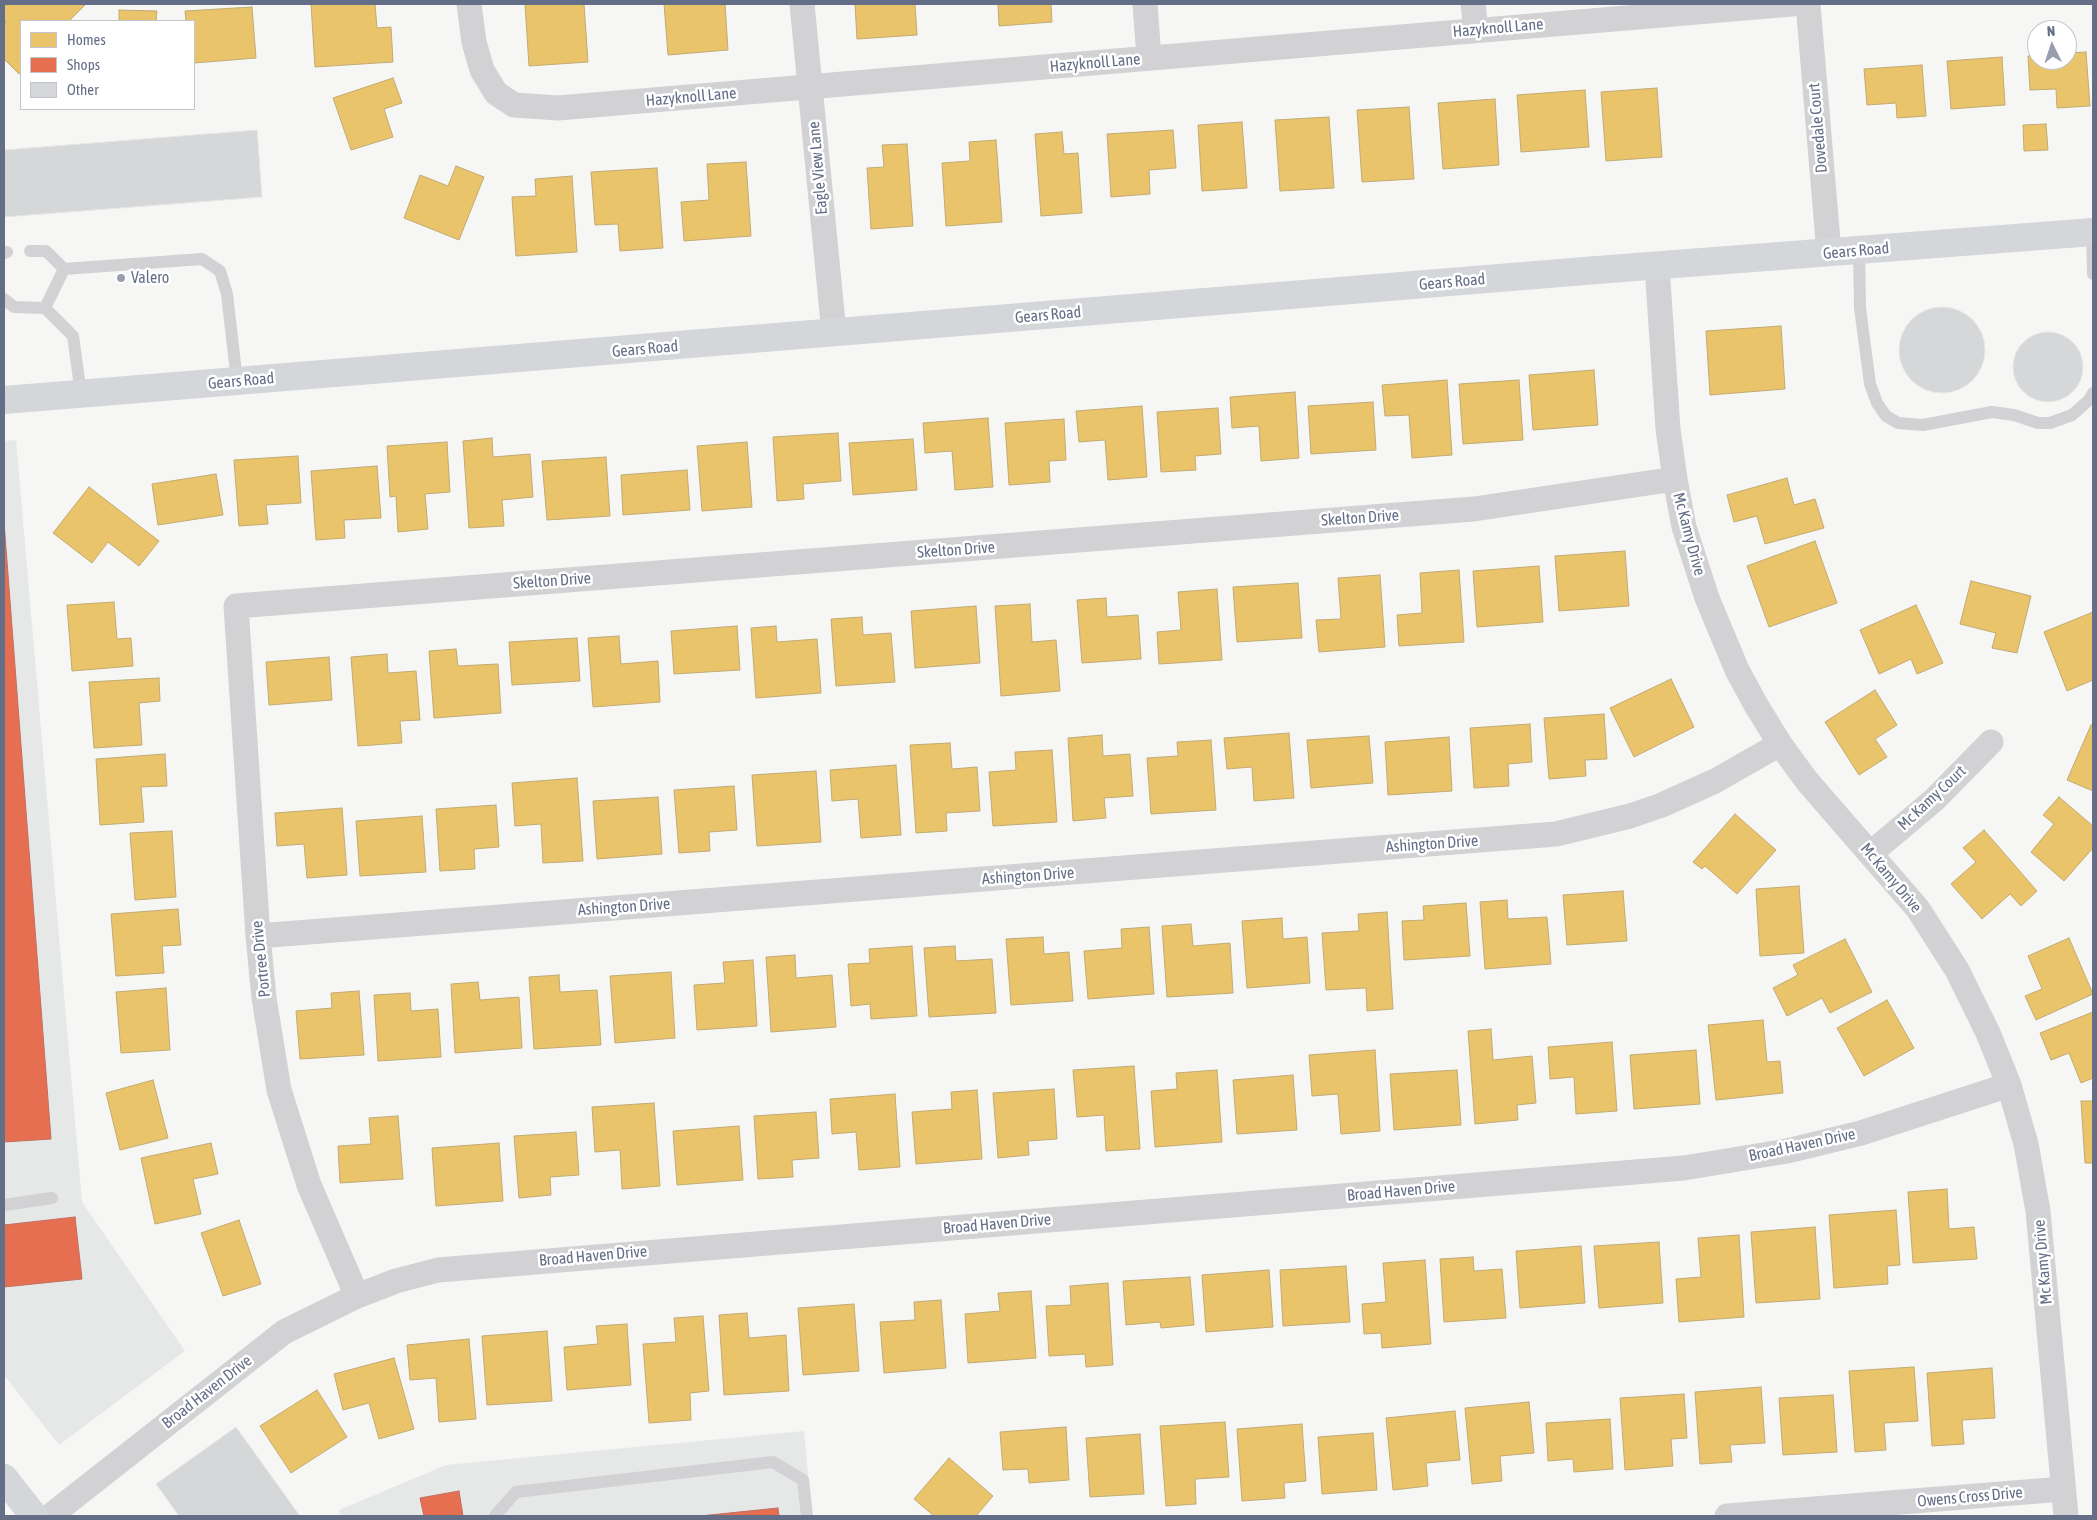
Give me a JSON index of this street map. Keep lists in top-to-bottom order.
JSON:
{
  "streets": {
    "main road": ["Gears Road"],
    "street": [
      "Hazyknoll Lane",
      "Dovedale Court",
      "Eagle View Lane",
      "Skelton Drive",
      "Mc Kamy Drive",
      "Mc Kamy Court",
      "Ashington Drive",
      "Portree Drive",
      "Broad Haven Drive",
      "Owens Cross Drive"
    ]
  },
  "crossings": [
    ["Hazyknoll Lane", "Eagle View Lane"],
    ["Dovedale Court", "Gears Road"],
    ["Eagle View Lane", "Gears Road"],
    ["Gears Road", "Mc Kamy Drive"],
    ["Skelton Drive", "Mc Kamy Drive"],
    ["Skelton Drive", "Portree Drive"],
    ["Mc Kamy Drive", "Mc Kamy Court"],
    ["Mc Kamy Drive", "Ashington Drive"],
    ["Mc Kamy Drive", "Broad Haven Drive"],
    ["Mc Kamy Drive", "Owens Cross Drive"],
    ["Ashington Drive", "Portree Drive"],
    ["Portree Drive", "Broad Haven Drive"]
  ],
  "places": ["Valero"],
  "legend": ["Homes", "Shops", "Other"],
  "north": "top"
}
